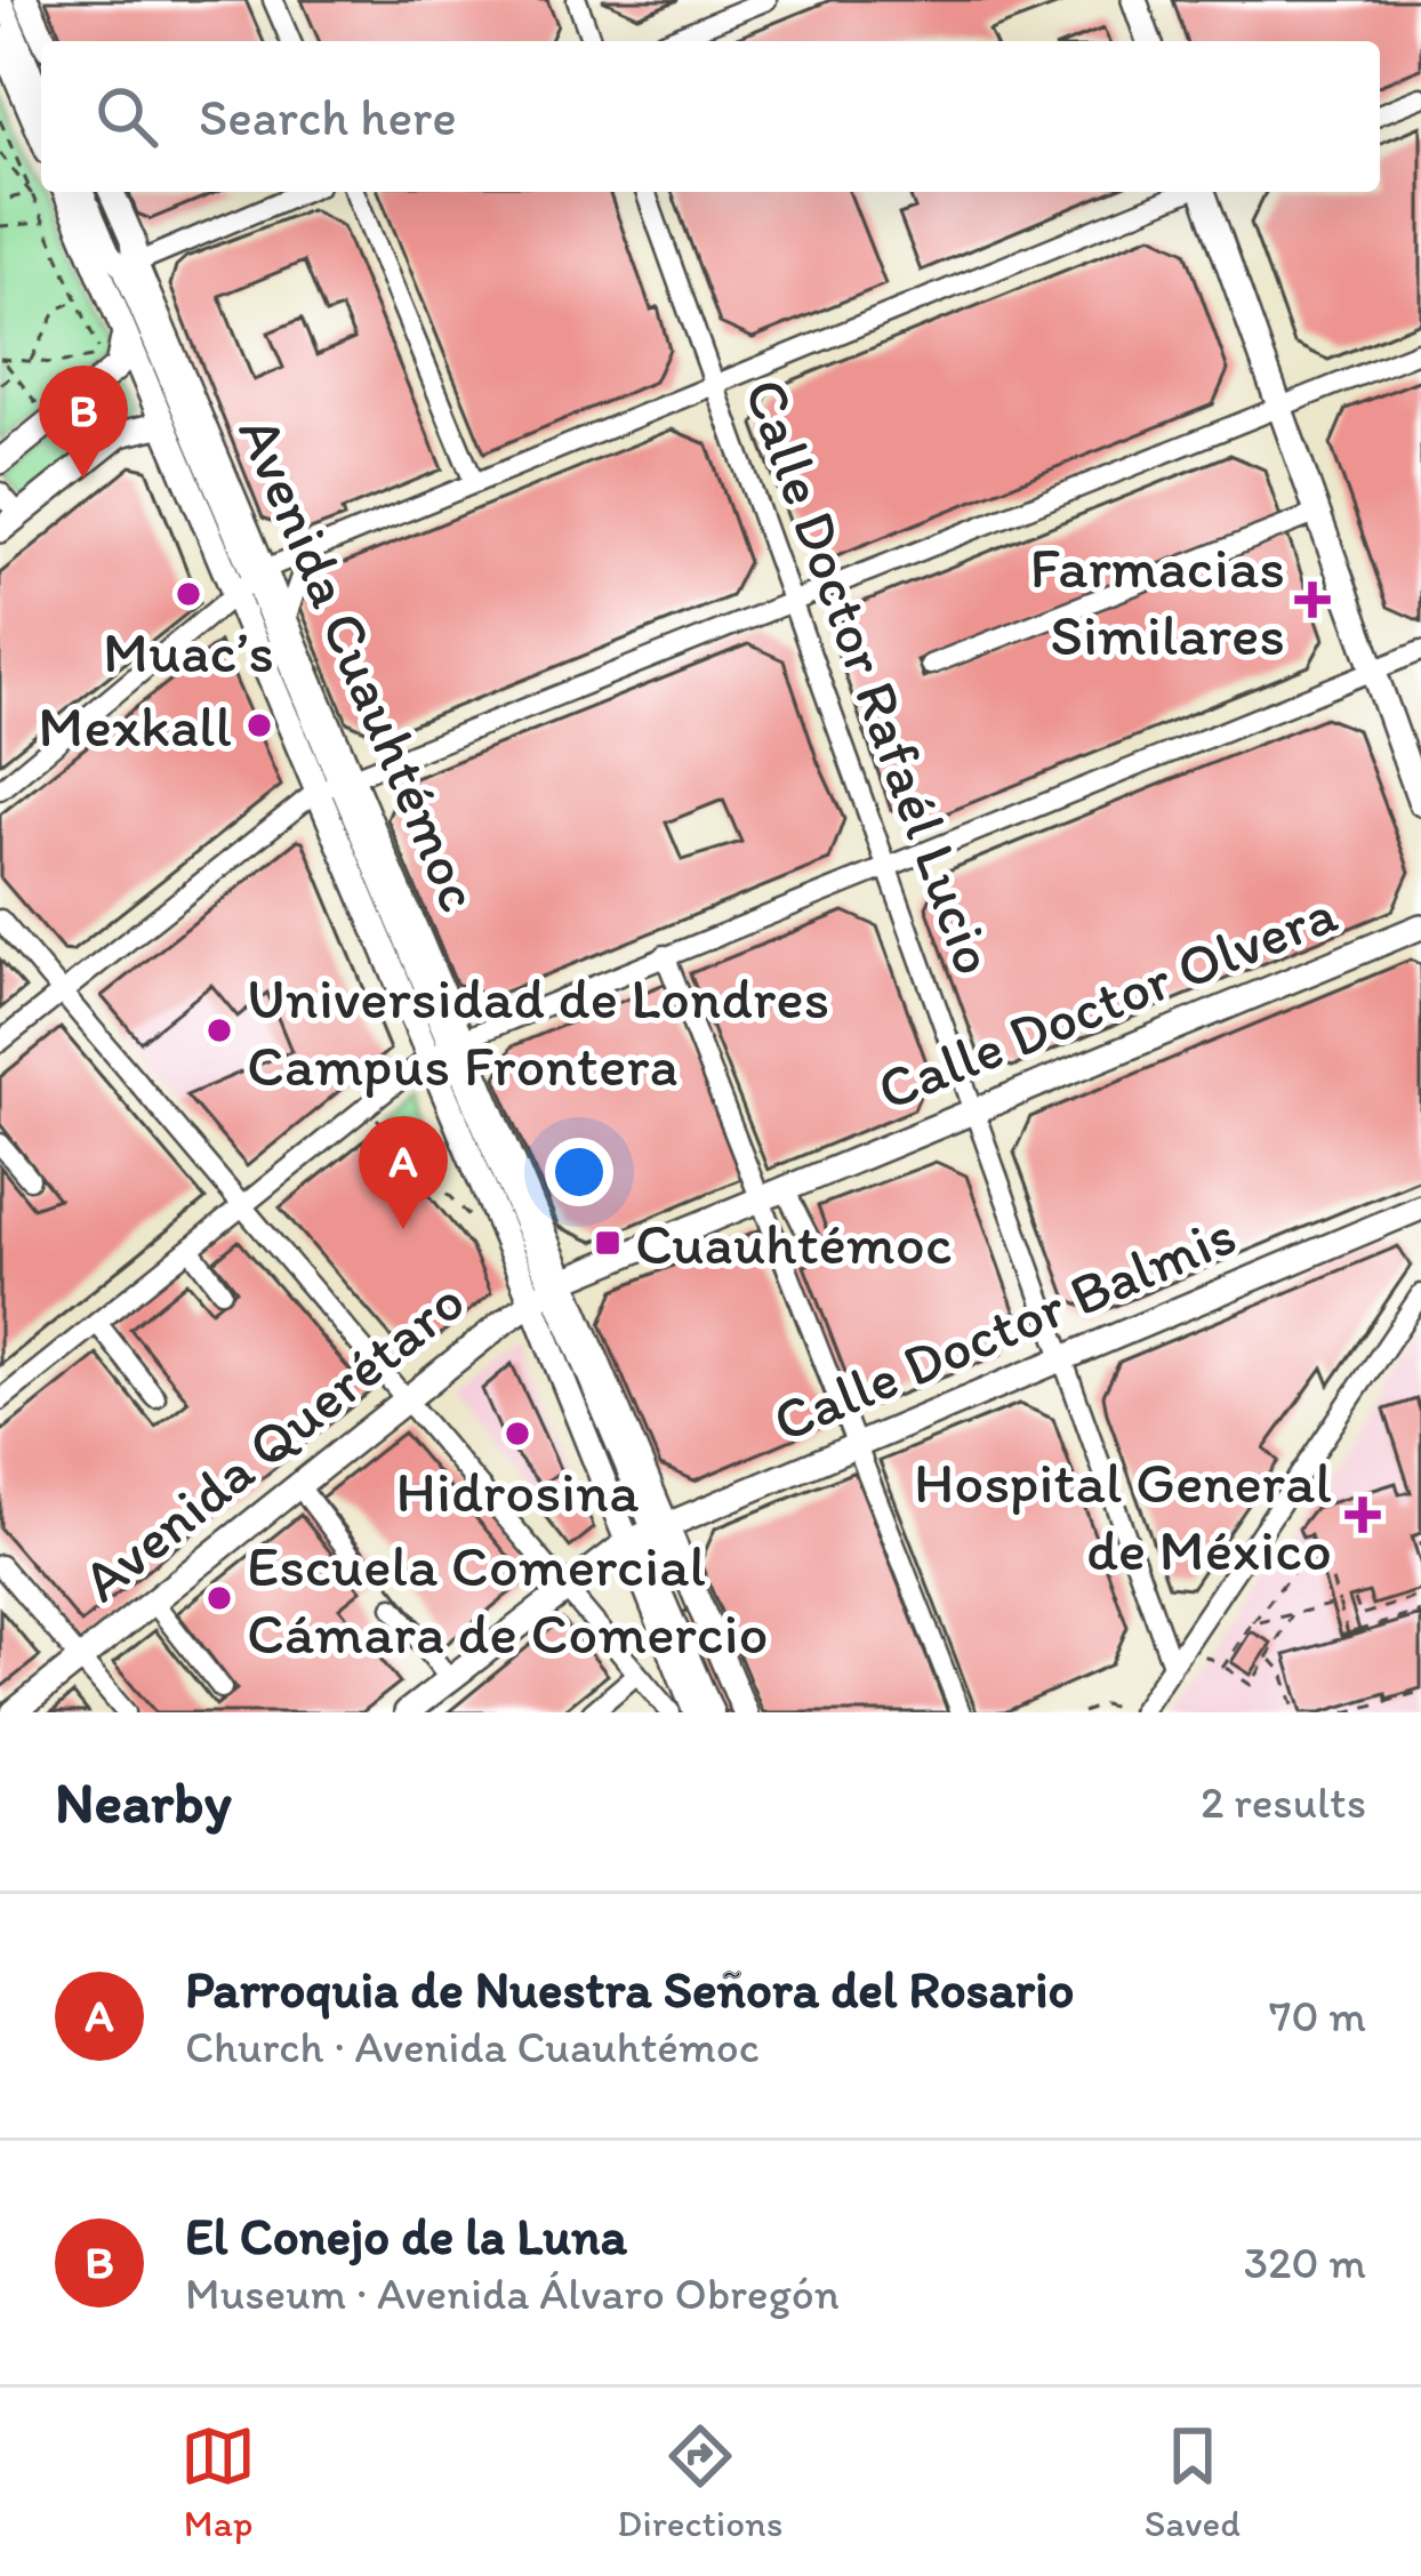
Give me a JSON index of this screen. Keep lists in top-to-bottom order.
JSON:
{
  "streets": {
    "main road": [
      "Avenida Cuauhtémoc",
      "Calle Doctor Olvera",
      "Calle Doctor Balmis",
      "Avenida Querétaro"
    ],
    "street": ["Calle Doctor Rafaél Lucio"]
  },
  "crossings": [
    ["Avenida Cuauhtémoc", "Calle Doctor Olvera"],
    ["Avenida Cuauhtémoc", "Calle Doctor Balmis"],
    ["Avenida Cuauhtémoc", "Avenida Querétaro"],
    ["Calle Doctor Rafaél Lucio", "Calle Doctor Olvera"],
    ["Calle Doctor Rafaél Lucio", "Calle Doctor Balmis"],
    ["Calle Doctor Olvera", "Avenida Querétaro"]
  ],
  "places": {
    "other": [
      "Muac’s",
      "Mexkall",
      "Universidad de Londres Campus Frontera",
      "Hidrosina",
      "Escuela Comercial Cámara de Comercio"
    ],
    "health": ["Farmacias Similares", "Hospital General de México"],
    "transit": ["Cuauhtémoc"]
  },
  "page": {
    "search": "Search here",
    "pins": ["B", "A"],
    "heading": ["Nearby", "2 results"],
    "list": [
      {
        "mark": "A",
        "name": "Parroquia de Nuestra Señora del Rosario",
        "note": "Church · Avenida Cuauhtémoc",
        "value": "70 m"
      },
      {
        "mark": "B",
        "name": "El Conejo de la Luna",
        "note": "Museum · Avenida Álvaro Obregón",
        "value": "320 m"
      }
    ],
    "nav": ["Map", "Directions", "Saved"]
  }
}
